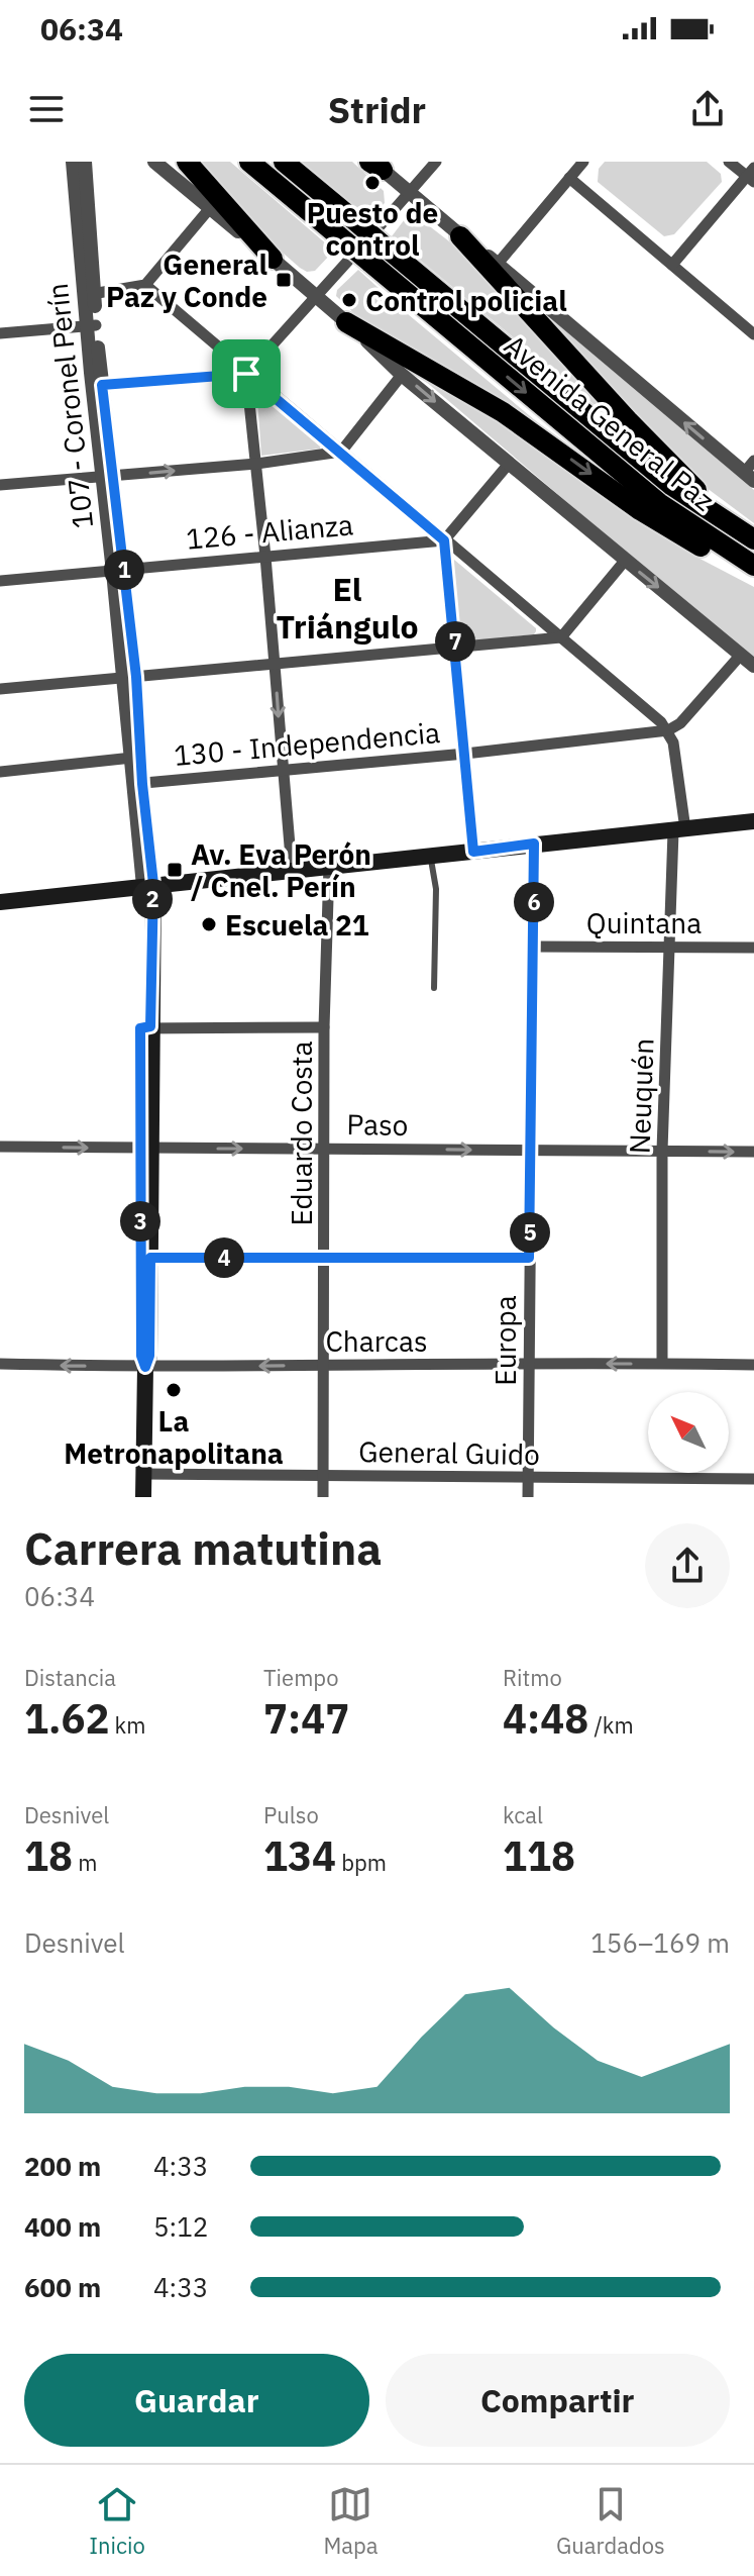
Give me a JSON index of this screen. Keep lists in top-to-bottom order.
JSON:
{
  "streets": {
    "highway": ["Avenida General Paz"],
    "street": [
      "107 - Coronel Perín",
      "126 - Alianza",
      "130 - Independencia",
      "Quintana",
      "Neuquén",
      "Paso",
      "Eduardo Costa",
      "Charcas",
      "Europa",
      "General Guido"
    ]
  },
  "crossings": [
    ["107 - Coronel Perín", "126 - Alianza"],
    ["107 - Coronel Perín", "130 - Independencia"],
    ["130 - Independencia", "Neuquén"],
    ["Quintana", "Neuquén"],
    ["Quintana", "Europa"],
    ["Neuquén", "Paso"],
    ["Neuquén", "Charcas"],
    ["Paso", "Eduardo Costa"],
    ["Paso", "Europa"],
    ["Eduardo Costa", "Charcas"],
    ["Eduardo Costa", "General Guido"],
    ["Charcas", "Europa"],
    ["Europa", "General Guido"]
  ],
  "one_way": ["Paso", "Charcas"],
  "districts": ["El Triángulo"],
  "places": {
    "other": [
      "Puesto de control",
      "Control policial",
      "Escuela 21",
      "La Metronapolitana"
    ],
    "transit": ["General Paz y Conde", "Av. Eva Perón / Cnel. Perín"]
  },
  "north": "top left",
  "page": {
    "status": "06:34",
    "header": "Stridr",
    "pins": [
      "1",
      "7",
      "2",
      "6",
      "3",
      "5",
      "4"
    ],
    "heading": ["Carrera matutina", "06:34"],
    "stats": [
      ["Distancia", "1.62 km"],
      ["Tiempo", "7:47"],
      ["Ritmo", "4:48 /km"],
      ["Desnivel", "18 m"],
      ["Pulso", "134 bpm"],
      ["kcal", "118"]
    ],
    "chart": ["Desnivel", "156–169 m"],
    "list": [
      {
        "name": "200 m",
        "note": "4:33"
      },
      {
        "name": "400 m",
        "note": "5:12"
      },
      {
        "name": "600 m",
        "note": "4:33"
      }
    ],
    "buttons": ["Guardar", "Compartir"],
    "tabs": ["Inicio", "Mapa", "Guardados"]
  }
}
